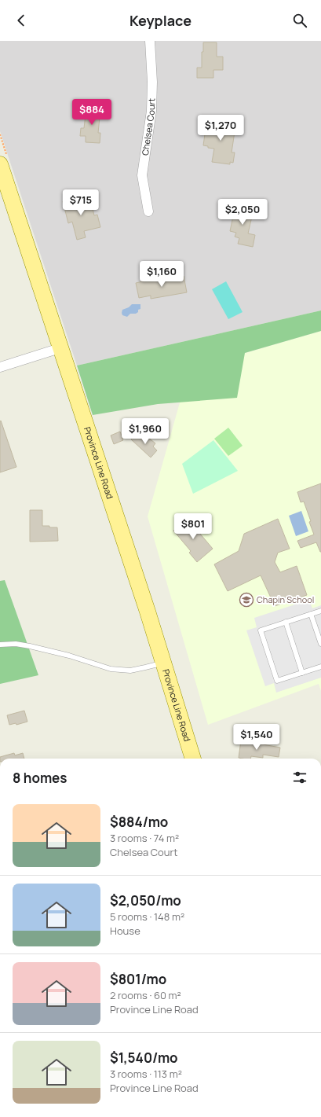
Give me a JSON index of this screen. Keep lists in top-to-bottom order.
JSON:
{
  "streets": {
    "main road": ["Province Line Road"],
    "street": ["Chelsea Court"]
  },
  "places": {
    "school or university": ["Chapin School"]
  },
  "page": {
    "header": "Keyplace",
    "price": [
      "$884",
      "$1,270",
      "$715",
      "$2,050",
      "$1,160",
      "$1,960",
      "$801",
      "$1,540"
    ],
    "heading": "8 homes",
    "list": [
      {
        "name": "$884/mo",
        "note": "3 rooms · 74 m² · Chelsea Court"
      },
      {
        "name": "$2,050/mo",
        "note": "5 rooms · 148 m² · House"
      },
      {
        "name": "$801/mo",
        "note": "2 rooms · 60 m² · Province Line Road"
      },
      {
        "name": "$1,540/mo",
        "note": "3 rooms · 113 m² · Province Line Road"
      }
    ]
  }
}
